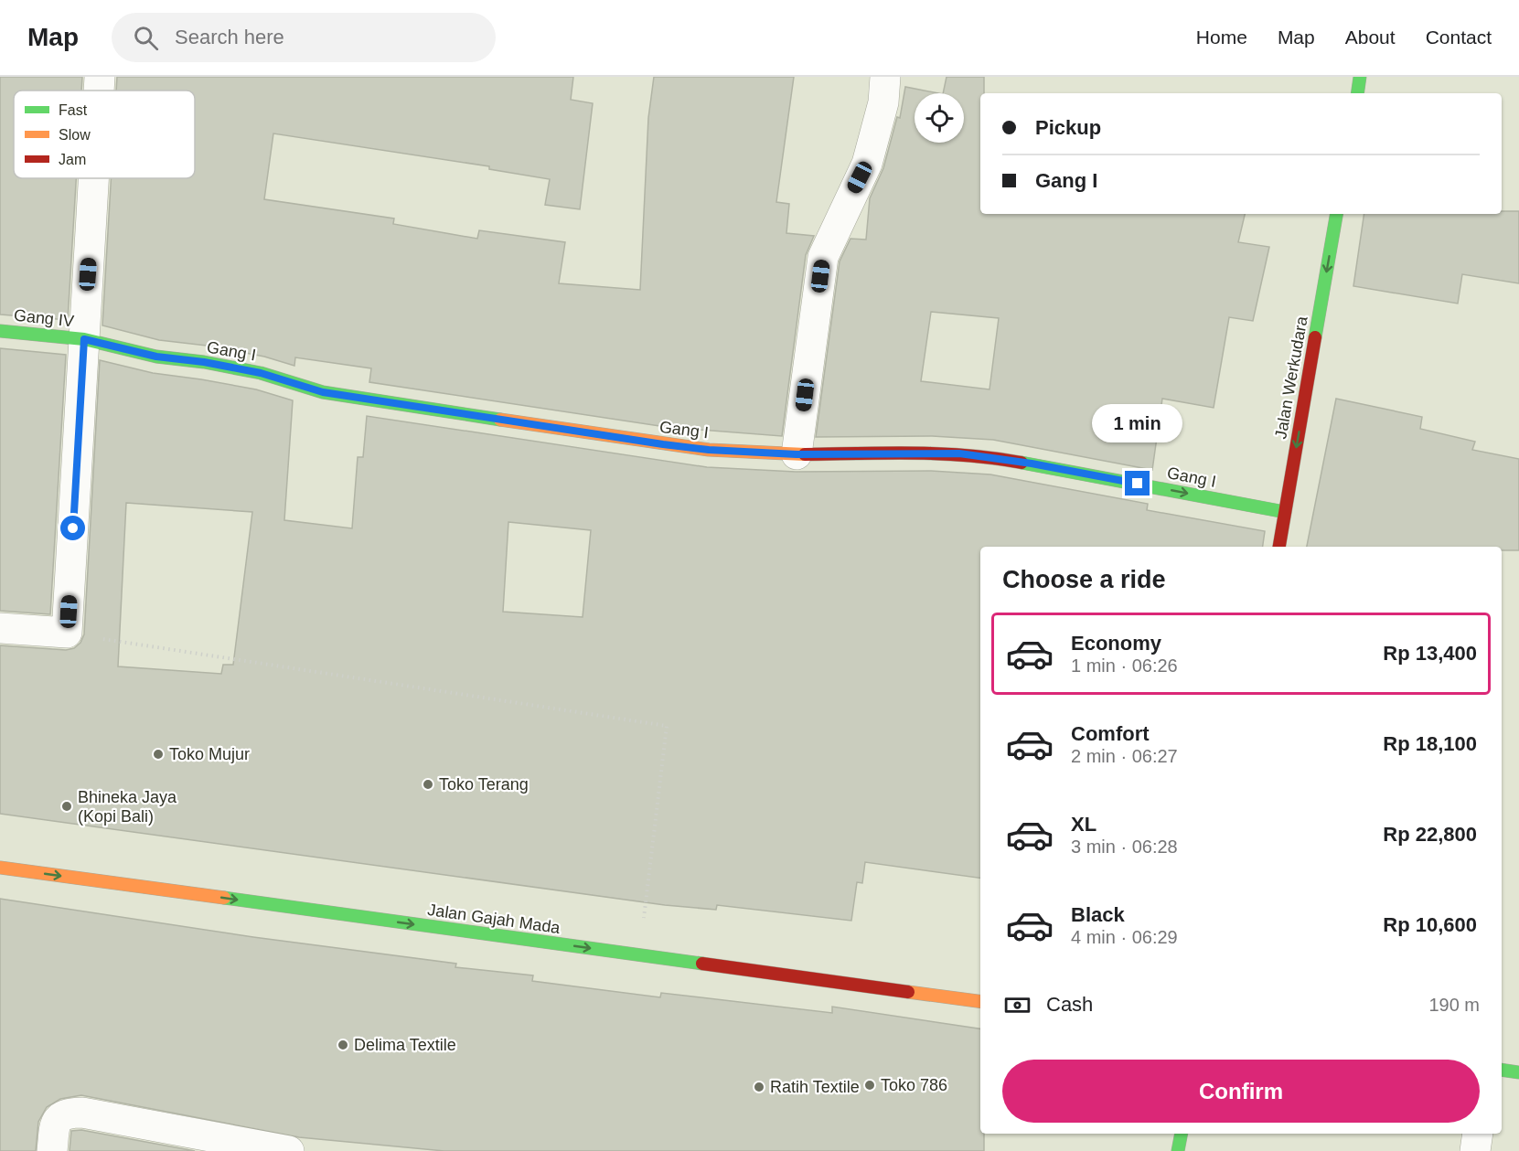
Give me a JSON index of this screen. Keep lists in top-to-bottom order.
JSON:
{
  "streets": {
    "street": [
      "Gang IV",
      "Gang I",
      "Jalan Werkudara",
      "Jalan Gajah Mada"
    ]
  },
  "crossings": [
    ["Gang IV", "Gang I"],
    ["Gang I", "Jalan Werkudara"]
  ],
  "one_way": ["Gang I", "Jalan Werkudara", "Jalan Gajah Mada"],
  "places": [
    "Toko Mujur",
    "Toko Terang",
    "Bhineka Jaya (Kopi Bali)",
    "Delima Textile",
    "Toko 786",
    "Ratih Textile"
  ],
  "legend": ["Fast", "Slow", "Jam"],
  "page": {
    "header": "Map",
    "search": "Search here",
    "nav": [
      "Home",
      "Map",
      "About",
      "Contact"
    ],
    "banner": ["Pickup", "Gang I"],
    "bubble": "1 min",
    "heading": "Choose a ride",
    "list": [
      {
        "name": "Economy",
        "note": "1 min · 06:26",
        "value": "Rp 13,400"
      },
      {
        "name": "Comfort",
        "note": "2 min · 06:27",
        "value": "Rp 18,100"
      },
      {
        "name": "XL",
        "note": "3 min · 06:28",
        "value": "Rp 22,800"
      },
      {
        "name": "Black",
        "note": "4 min · 06:29",
        "value": "Rp 10,600"
      }
    ],
    "pay": ["Cash", "190 m"],
    "buttons": "Confirm"
  }
}
